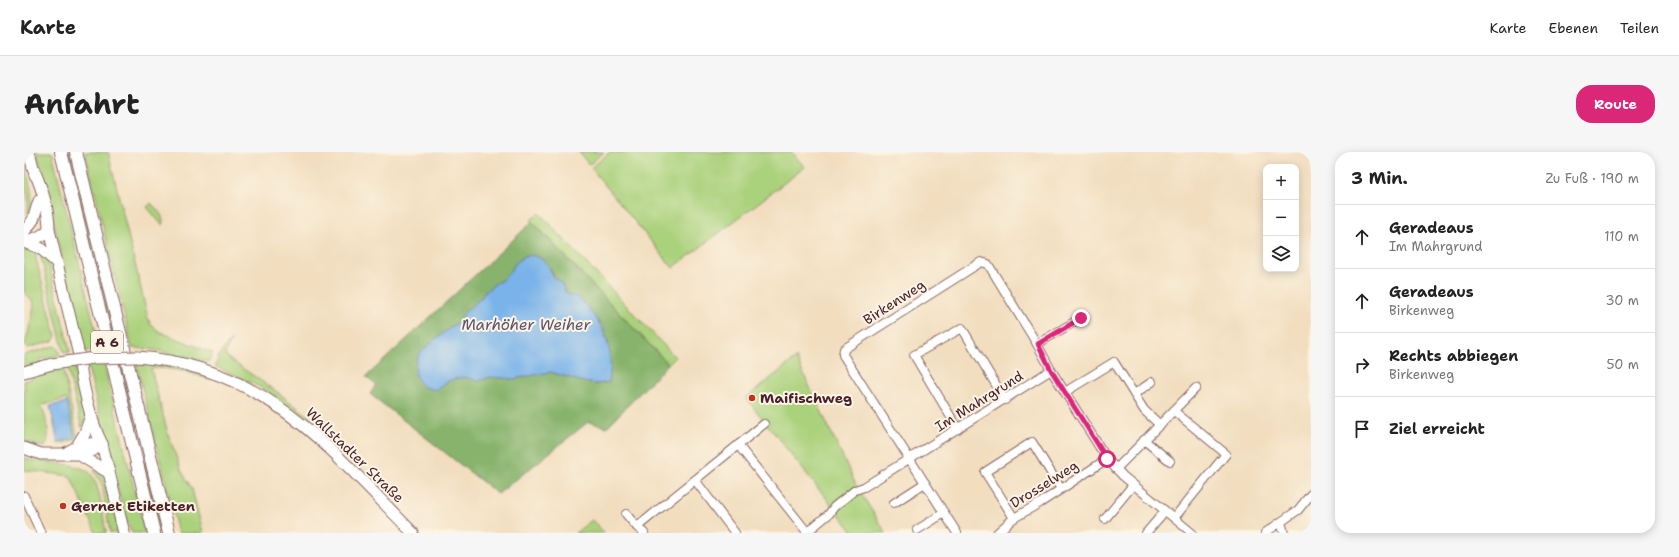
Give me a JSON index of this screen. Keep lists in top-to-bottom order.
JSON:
{
  "streets": {
    "highway": ["A 6"],
    "main road": ["Wallstadter Straße"],
    "street": ["Birkenweg", "Im Mahrgrund", "Drosselweg"]
  },
  "crossings": [
    ["Birkenweg", "Im Mahrgrund"]
  ],
  "water": ["Marhöher Weiher"],
  "places": ["Maifischweg", "Gernet Etiketten"],
  "page": {
    "header": "Karte",
    "nav": ["Karte", "Ebenen", "Teilen"],
    "title": "Anfahrt",
    "buttons": "Route",
    "heading": ["3 Min.", "Zu Fuß · 190 m"],
    "map_buttons": ["+", "−"],
    "list": [
      ["Geradeaus", "Im Mahrgrund", "110 m"],
      ["Geradeaus", "Birkenweg", "30 m"],
      ["Rechts abbiegen", "Birkenweg", "50 m"],
      "Ziel erreicht"
    ]
  }
}
